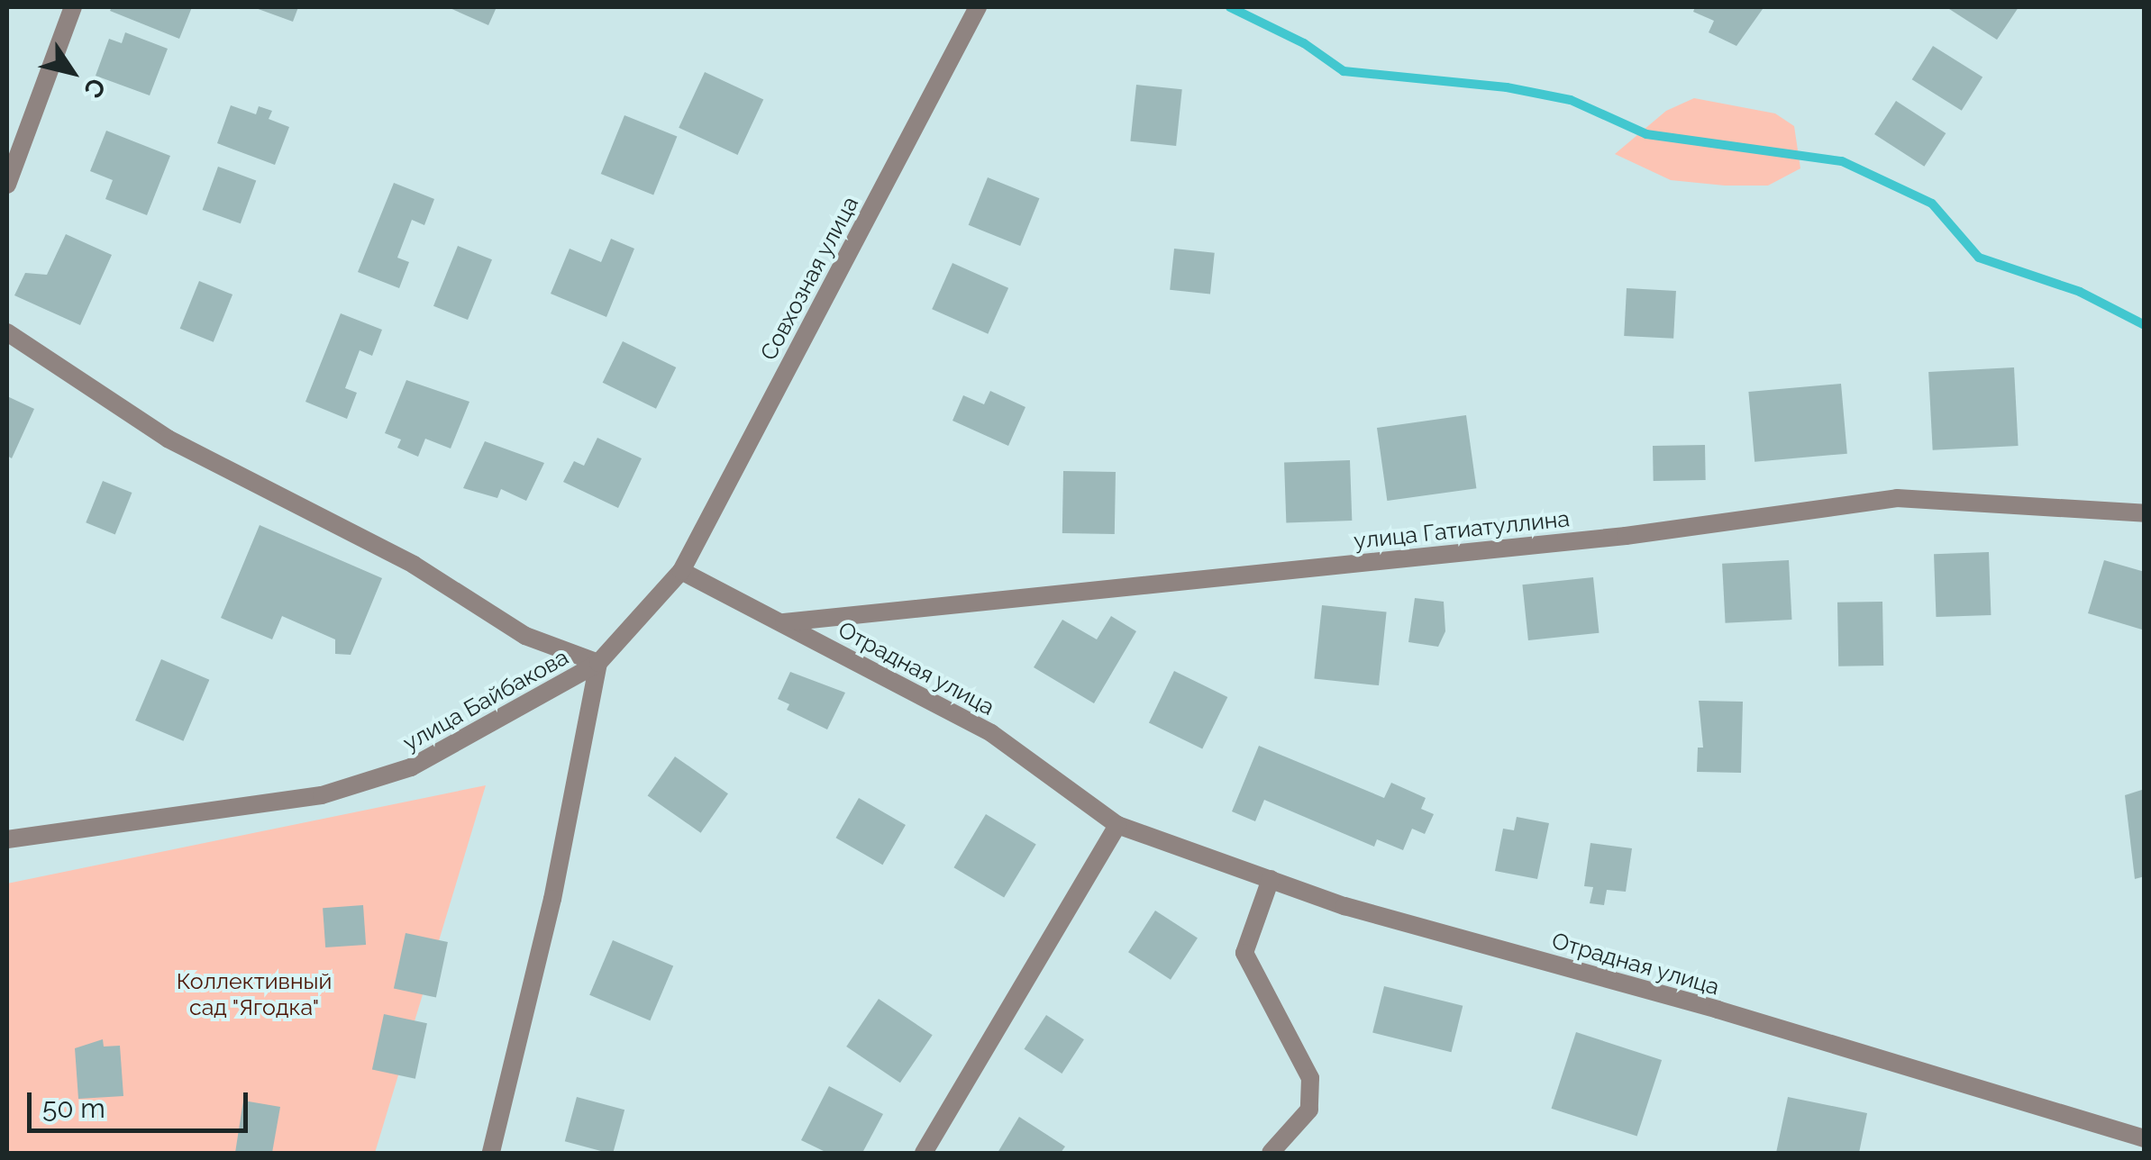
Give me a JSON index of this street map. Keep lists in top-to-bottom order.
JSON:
{
  "streets": {
    "street": [
      "Совхозная улица",
      "улица Гатиатуллина",
      "Отрадная улица",
      "улица Байбакова"
    ]
  },
  "crossings": [
    ["Совхозная улица", "Отрадная улица"],
    ["Совхозная улица", "улица Байбакова"],
    ["улица Гатиатуллина", "Отрадная улица"],
    ["Отрадная улица", "улица Байбакова"]
  ],
  "parks": ["Коллективный сад \"Ягодка\""],
  "scale_bar": "50 m",
  "north": "bottom right"
}
